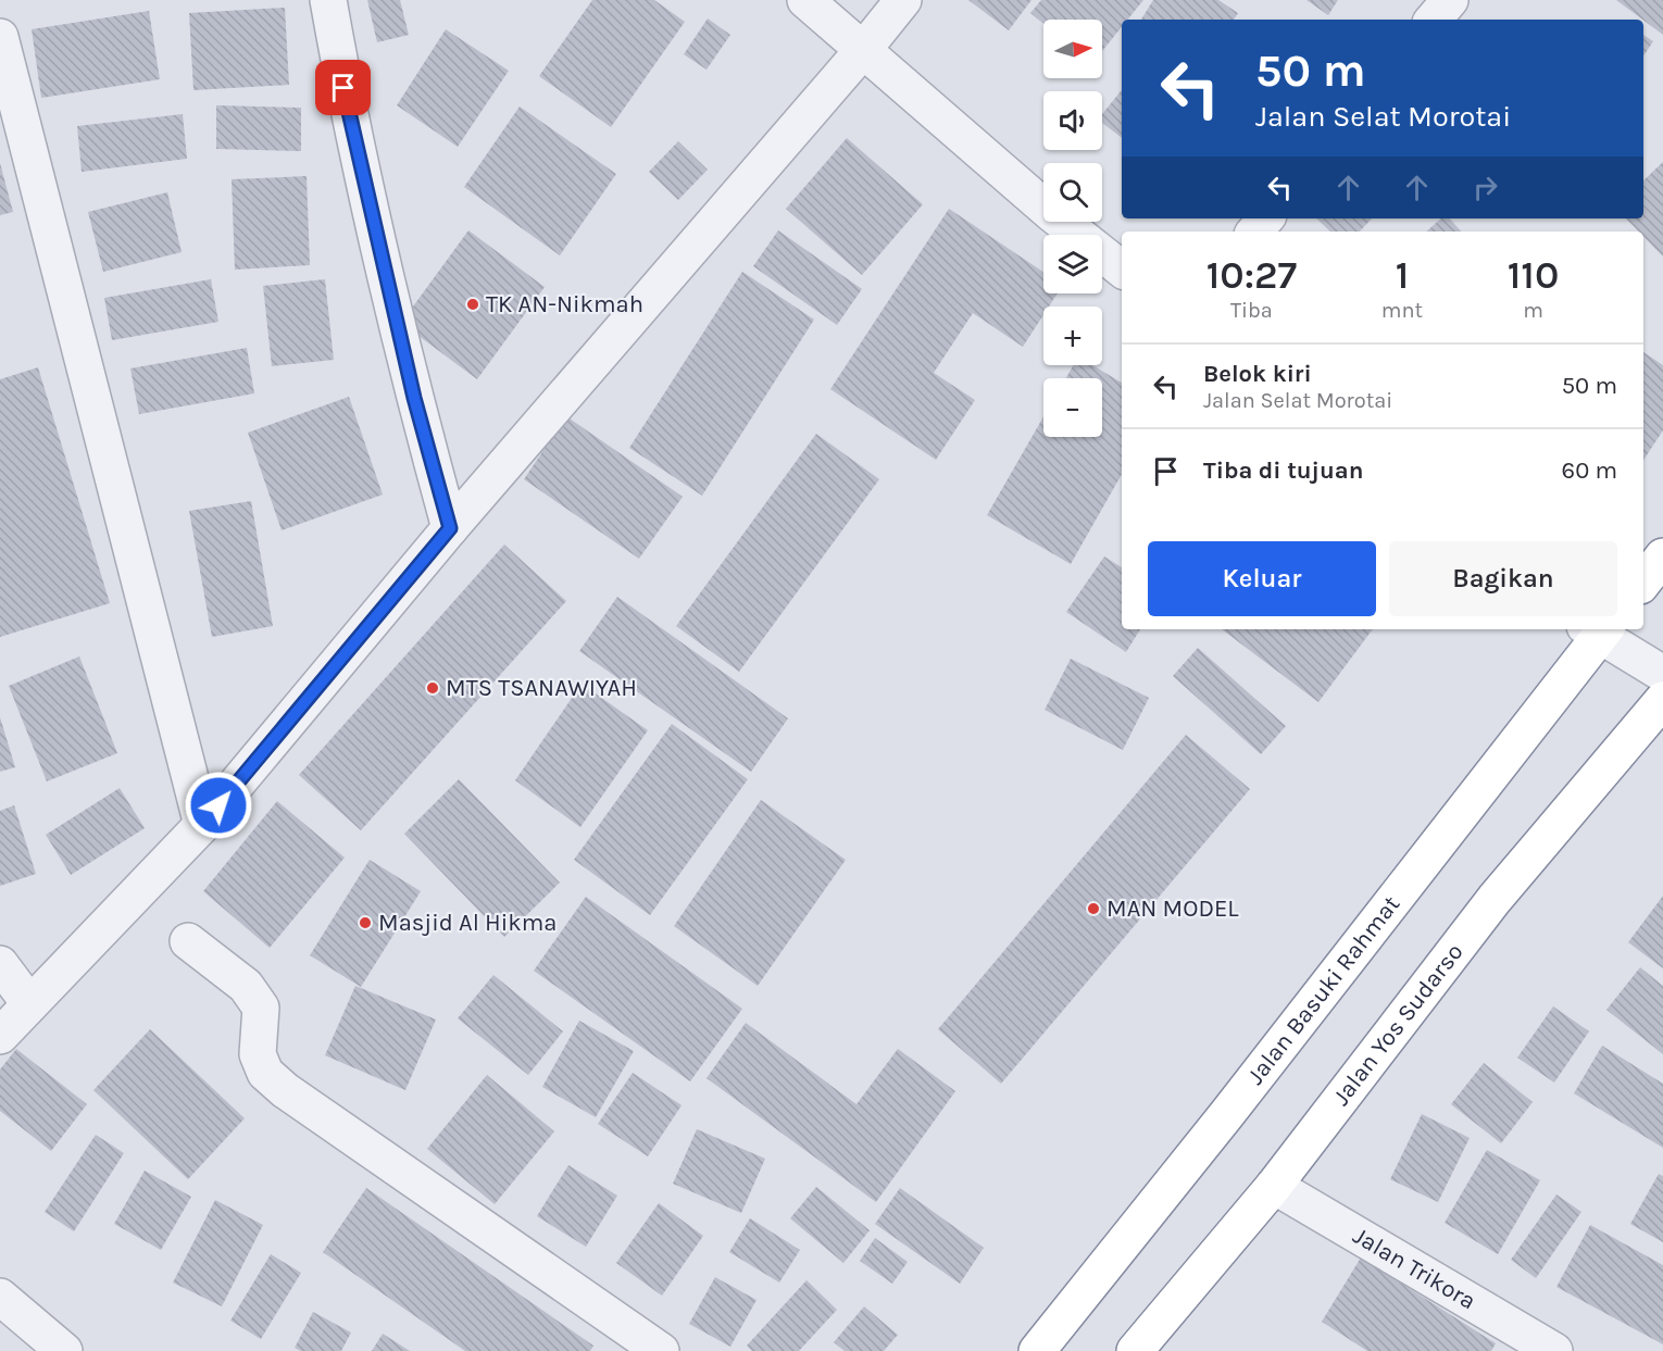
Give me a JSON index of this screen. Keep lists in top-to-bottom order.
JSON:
{
  "streets": {
    "highway": ["Jalan Basuki Rahmat", "Jalan Yos Sudarso"],
    "street": ["Jalan Trikora"]
  },
  "crossings": [
    ["Jalan Yos Sudarso", "Jalan Trikora"]
  ],
  "places": [
    "TK AN-Nikmah",
    "MTS TSANAWIYAH",
    "MAN MODEL",
    "Masjid Al Hikma"
  ],
  "north": "right",
  "page": {
    "map_buttons": ["+", "−"],
    "turn": ["50 m", "Jalan Selat Morotai"],
    "eta": [
      "10:27",
      "Tiba",
      "1",
      "mnt",
      "110",
      "m"
    ],
    "list": [
      {
        "name": "Belok kiri",
        "note": "Jalan Selat Morotai",
        "value": "50 m"
      },
      {
        "name": "Tiba di tujuan",
        "value": "60 m"
      }
    ],
    "buttons": ["Keluar", "Bagikan"]
  }
}
